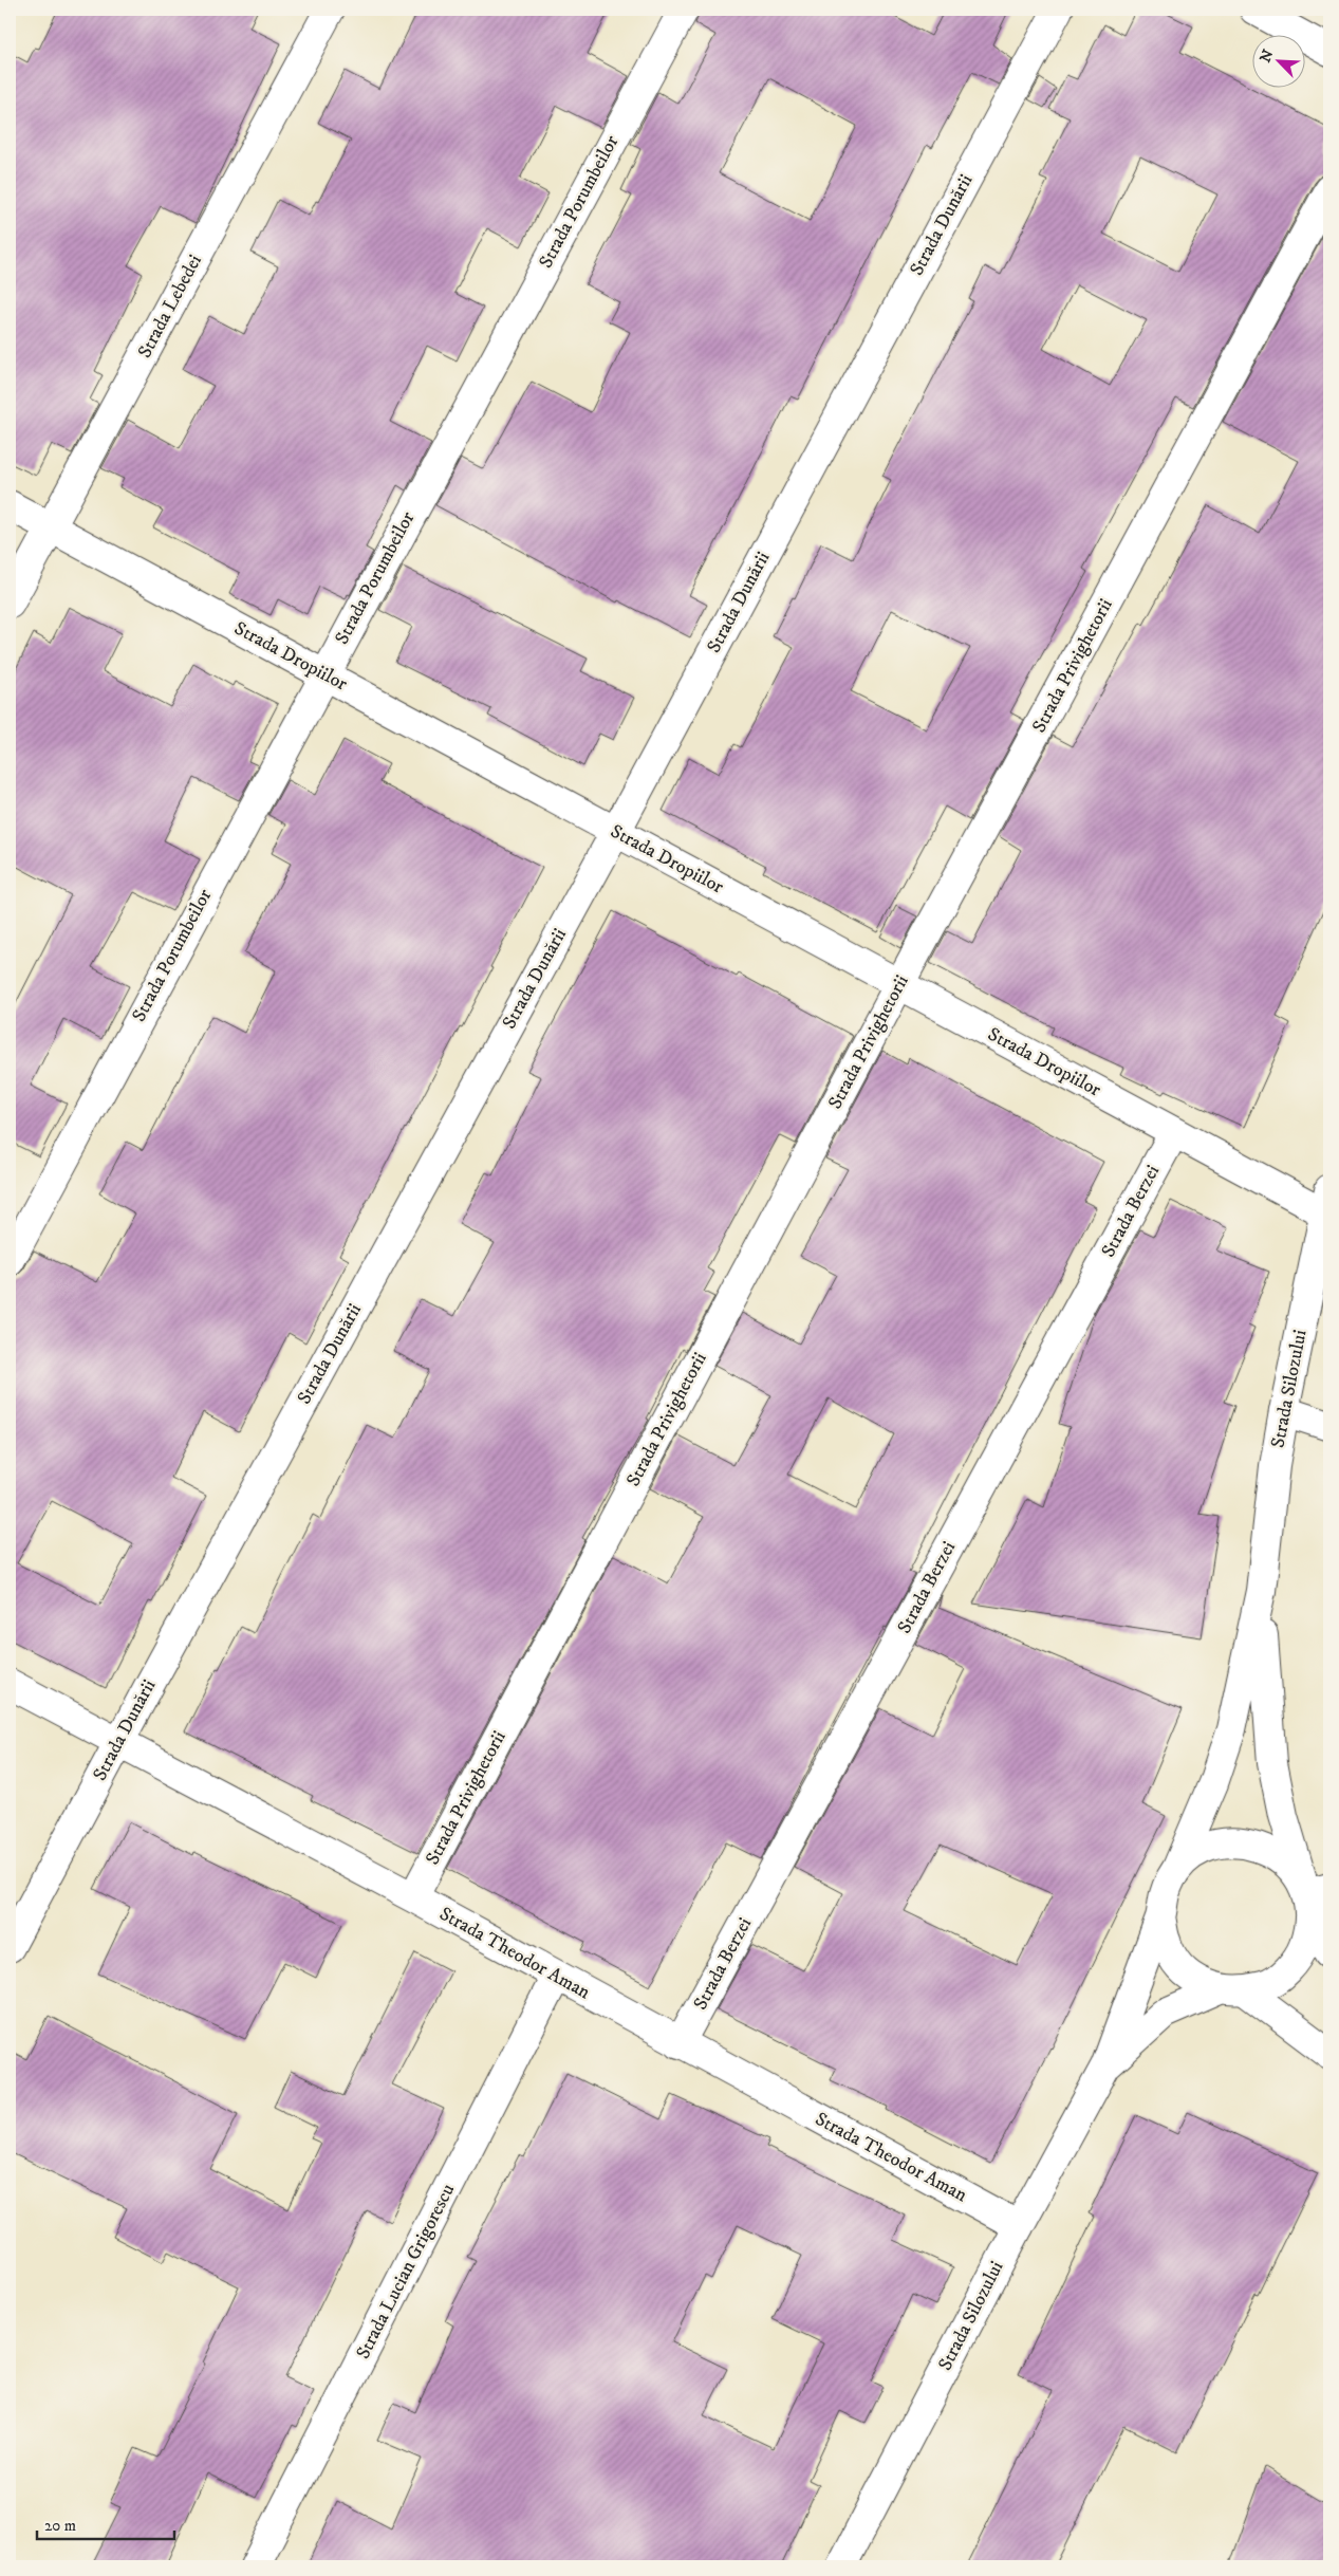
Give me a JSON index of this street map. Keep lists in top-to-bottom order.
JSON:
{
  "streets": {
    "street": [
      "Strada Porumbeilor",
      "Strada Dunării",
      "Strada Lebedei",
      "Strada Dropiilor",
      "Strada Privighetorii",
      "Strada Berzei",
      "Strada Silozului",
      "Strada Theodor Aman",
      "Strada Lucian Grigorescu"
    ]
  },
  "crossings": [
    ["Strada Porumbeilor", "Strada Dropiilor"],
    ["Strada Dunării", "Strada Dropiilor"],
    ["Strada Dunării", "Strada Theodor Aman"],
    ["Strada Lebedei", "Strada Dropiilor"],
    ["Strada Dropiilor", "Strada Privighetorii"],
    ["Strada Dropiilor", "Strada Berzei"],
    ["Strada Dropiilor", "Strada Silozului"],
    ["Strada Privighetorii", "Strada Theodor Aman"],
    ["Strada Berzei", "Strada Theodor Aman"],
    ["Strada Silozului", "Strada Theodor Aman"],
    ["Strada Theodor Aman", "Strada Lucian Grigorescu"]
  ],
  "scale_bar": "20 m",
  "north": "top left"
}
